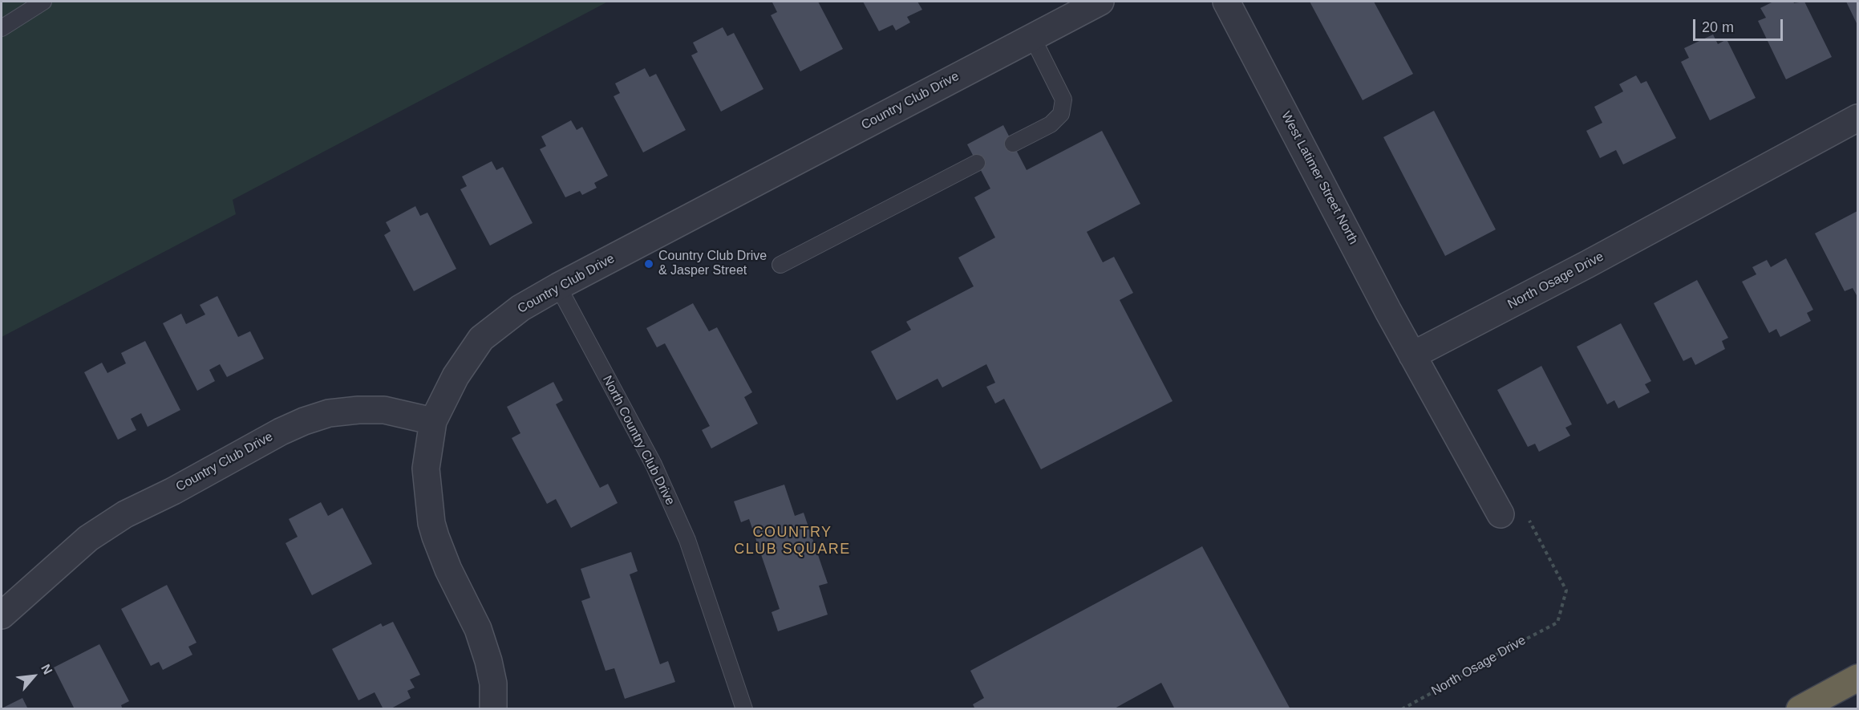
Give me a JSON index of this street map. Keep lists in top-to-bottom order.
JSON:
{
  "streets": {
    "street": ["Country Club Drive", "West Latimer Street North", "North Osage Drive"],
    "lane": ["North Country Club Drive"]
  },
  "crossings": [
    ["Country Club Drive", "North Country Club Drive"],
    ["West Latimer Street North", "North Osage Drive"]
  ],
  "districts": ["COUNTRY CLUB SQUARE"],
  "places": ["Country Club Drive & Jasper Street"],
  "scale_bar": "20 m",
  "north": "top right"
}
